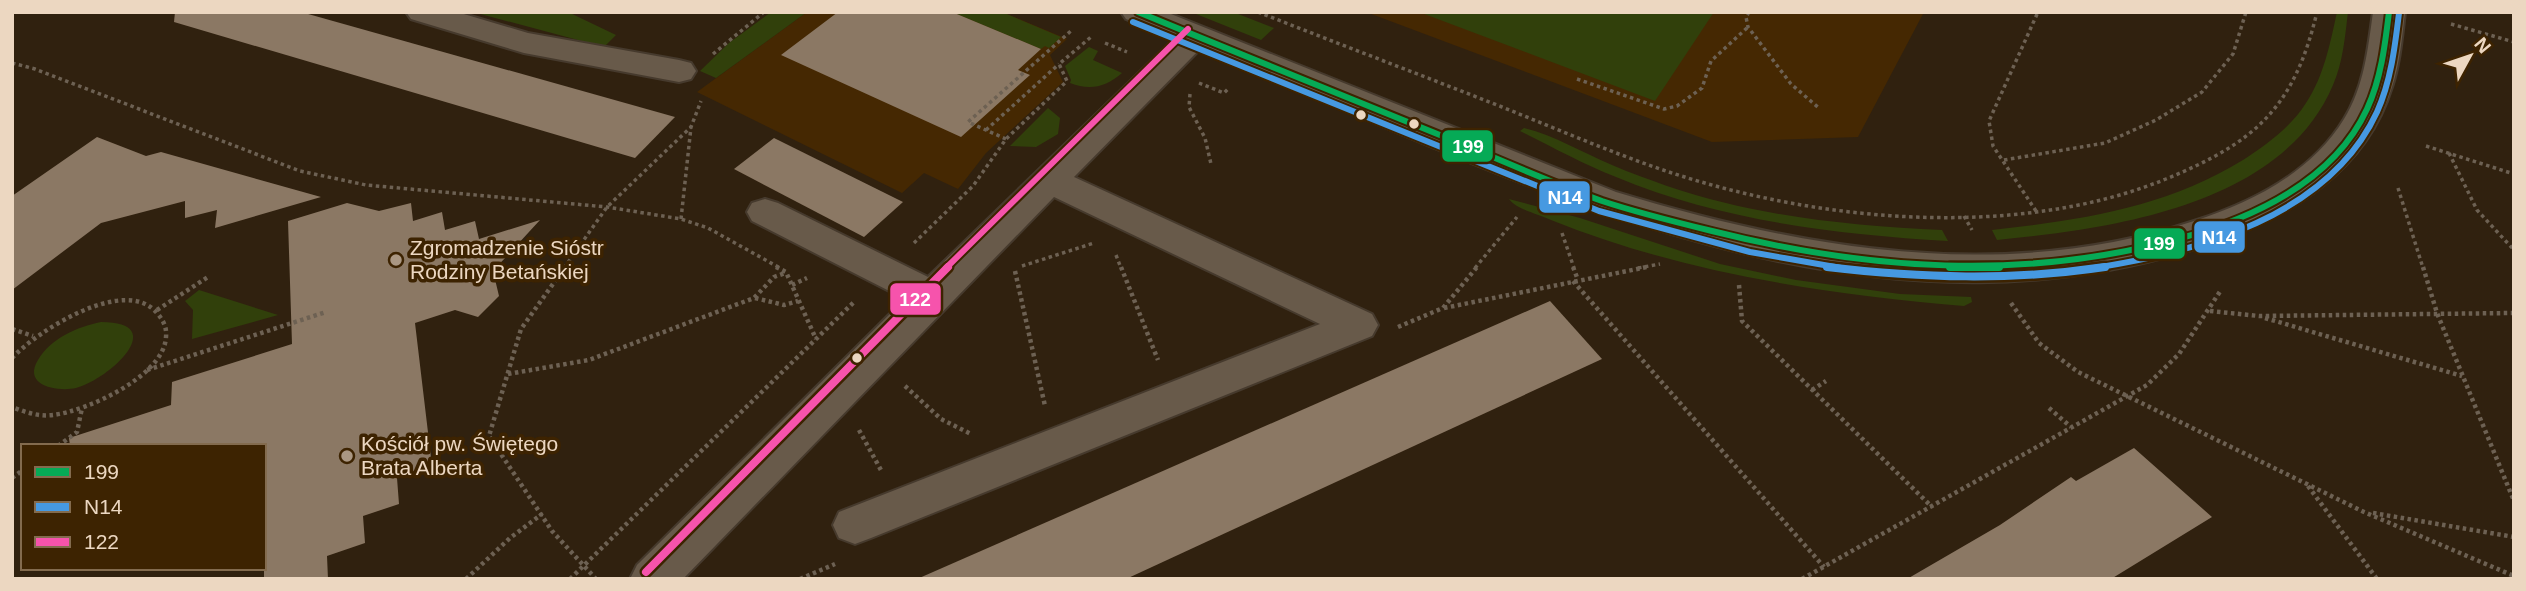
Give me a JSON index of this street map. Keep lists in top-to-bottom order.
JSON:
{
  "places": ["Zgromadzenie Sióstr Rodziny Betańskiej", "Kościół pw. Świętego Brata Alberta"],
  "lines": ["transit line 199", "transit line N14", "transit line 122"],
  "legend": ["199", "N14", "122"],
  "north": "top right"
}
